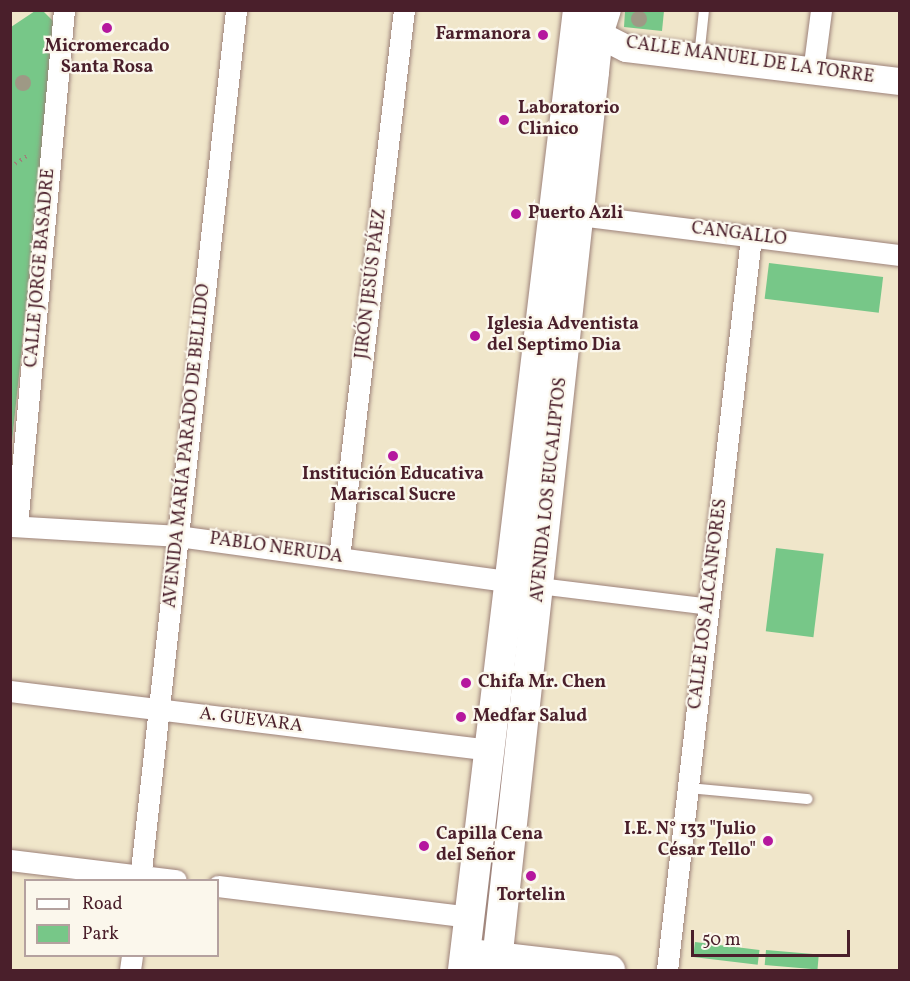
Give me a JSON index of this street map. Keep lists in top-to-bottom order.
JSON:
{
  "streets": {
    "main road": ["AVENIDA LOS EUCALIPTOS"],
    "street": [
      "CALLE MANUEL DE LA TORRE",
      "CANGALLO",
      "CALLE JORGE BASADRE",
      "JIRÓN JESÚS PÁEZ",
      "AVENIDA MARÍA PARADO DE BELLIDO",
      "PABLO NERUDA",
      "CALLE LOS ALCANFORES",
      "A. GUEVARA"
    ]
  },
  "crossings": [
    ["CALLE MANUEL DE LA TORRE", "AVENIDA LOS EUCALIPTOS"],
    ["CANGALLO", "AVENIDA LOS EUCALIPTOS"],
    ["CANGALLO", "CALLE LOS ALCANFORES"],
    ["CALLE JORGE BASADRE", "PABLO NERUDA"],
    ["JIRÓN JESÚS PÁEZ", "PABLO NERUDA"],
    ["AVENIDA MARÍA PARADO DE BELLIDO", "PABLO NERUDA"],
    ["AVENIDA MARÍA PARADO DE BELLIDO", "A. GUEVARA"],
    ["AVENIDA LOS EUCALIPTOS", "PABLO NERUDA"],
    ["AVENIDA LOS EUCALIPTOS", "A. GUEVARA"]
  ],
  "places": [
    "Micromercado Santa Rosa",
    "Farmanora",
    "Laboratorio Clinico",
    "Puerto Azli",
    "Iglesia Adventista del Septimo Dia",
    "Institución Educativa Mariscal Sucre",
    "Chifa Mr. Chen",
    "Medfar Salud",
    "I.E. N° 133 \"Julio César Tello\"",
    "Capilla Cena del Señor",
    "Tortelin"
  ],
  "legend": ["Road", "Park"],
  "scale_bar": "50 m"
}
